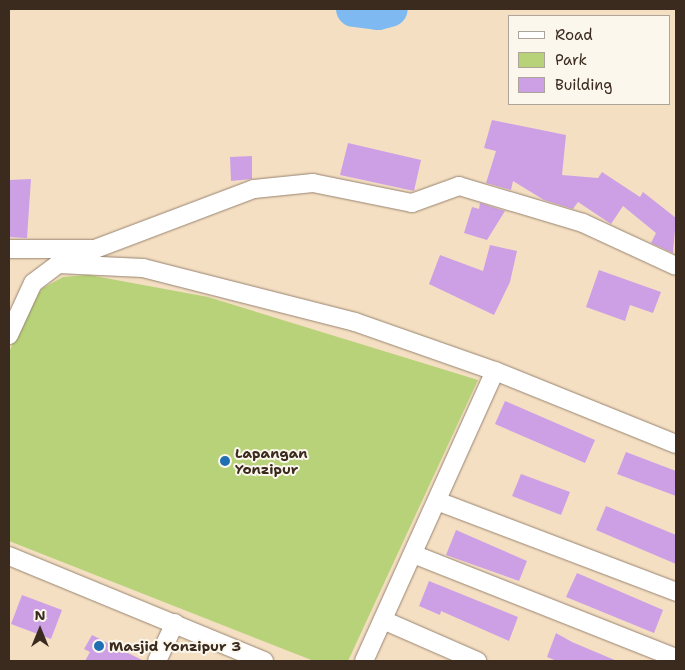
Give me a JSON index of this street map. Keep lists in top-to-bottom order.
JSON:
{
  "places": ["Lapangan Yonzipur", "Masjid Yonzipur 3"],
  "legend": ["Road", "Park", "Building"],
  "north": "top"
}
